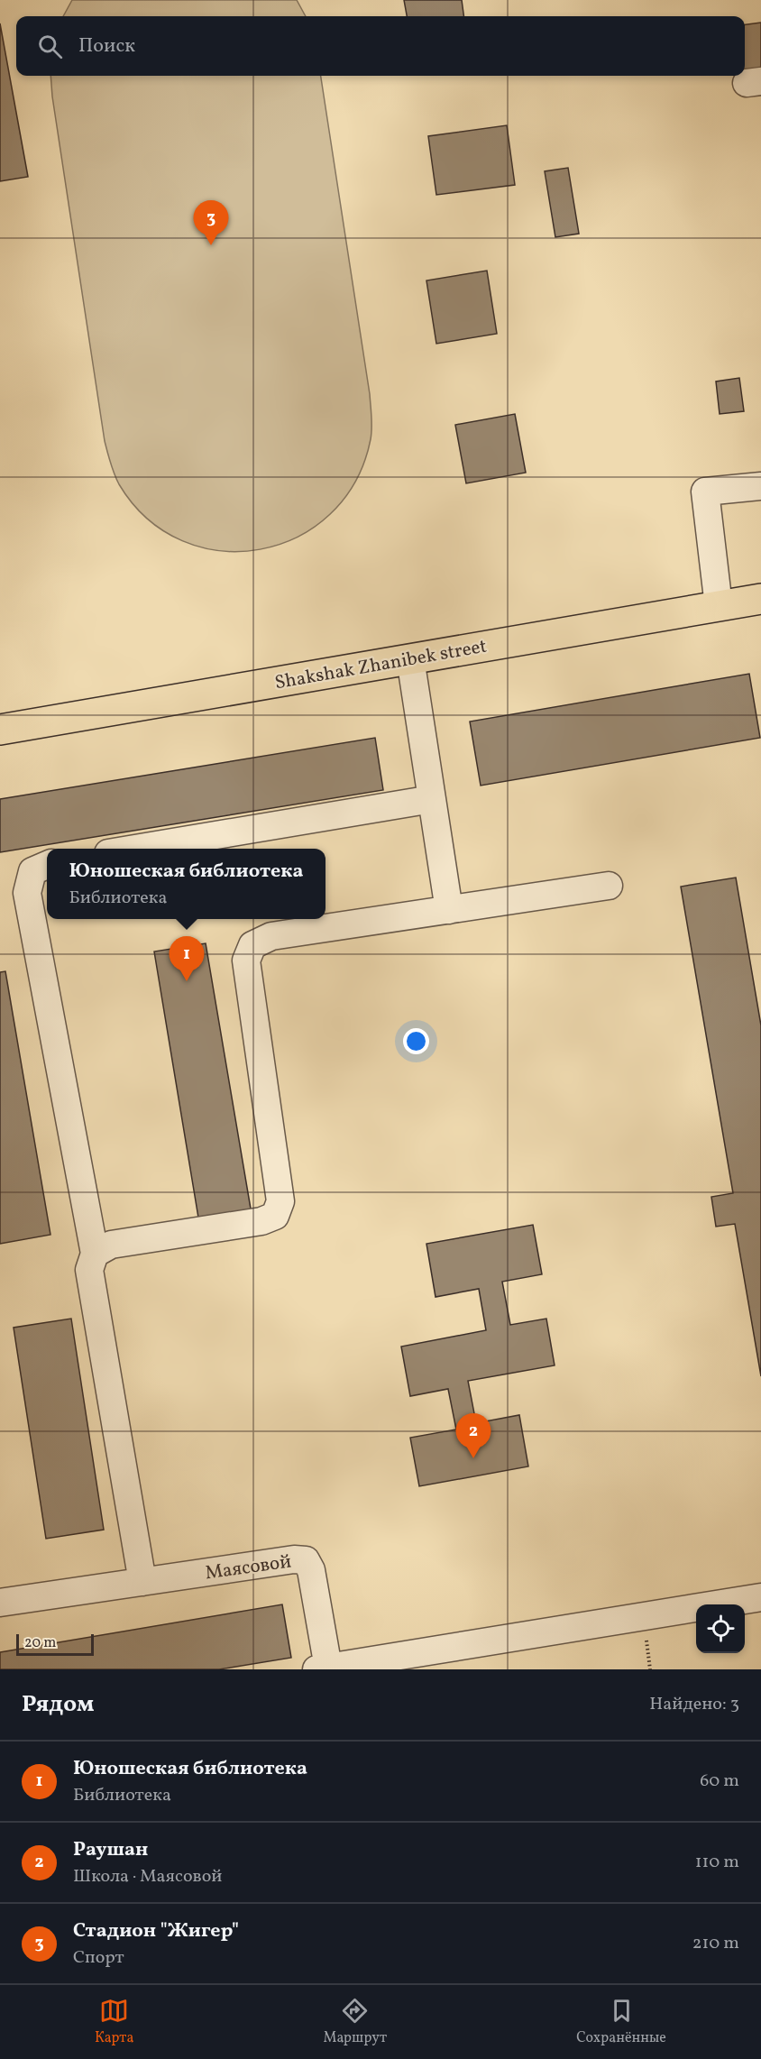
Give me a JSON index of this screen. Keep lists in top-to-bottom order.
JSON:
{
  "streets": {
    "main road": ["Shakshak Zhanibek street"],
    "street": ["Маясовой"]
  },
  "scale_bar": "20 m",
  "page": {
    "search": "Поиск",
    "pins": ["3", "1", "2"],
    "popup": ["Юношеская библиотека", "Библиотека"],
    "scale": "20 m",
    "heading": ["Рядом", "Найдено: 3"],
    "list": [
      {
        "mark": "1",
        "name": "Юношеская библиотека",
        "note": "Библиотека",
        "value": "60 m"
      },
      {
        "mark": "2",
        "name": "Раушан",
        "note": "Школа · Маясовой",
        "value": "110 m"
      },
      {
        "mark": "3",
        "name": "Стадион \"Жигер\"",
        "note": "Спорт",
        "value": "210 m"
      }
    ],
    "nav": ["Карта", "Маршрут", "Сохранённые"]
  }
}
